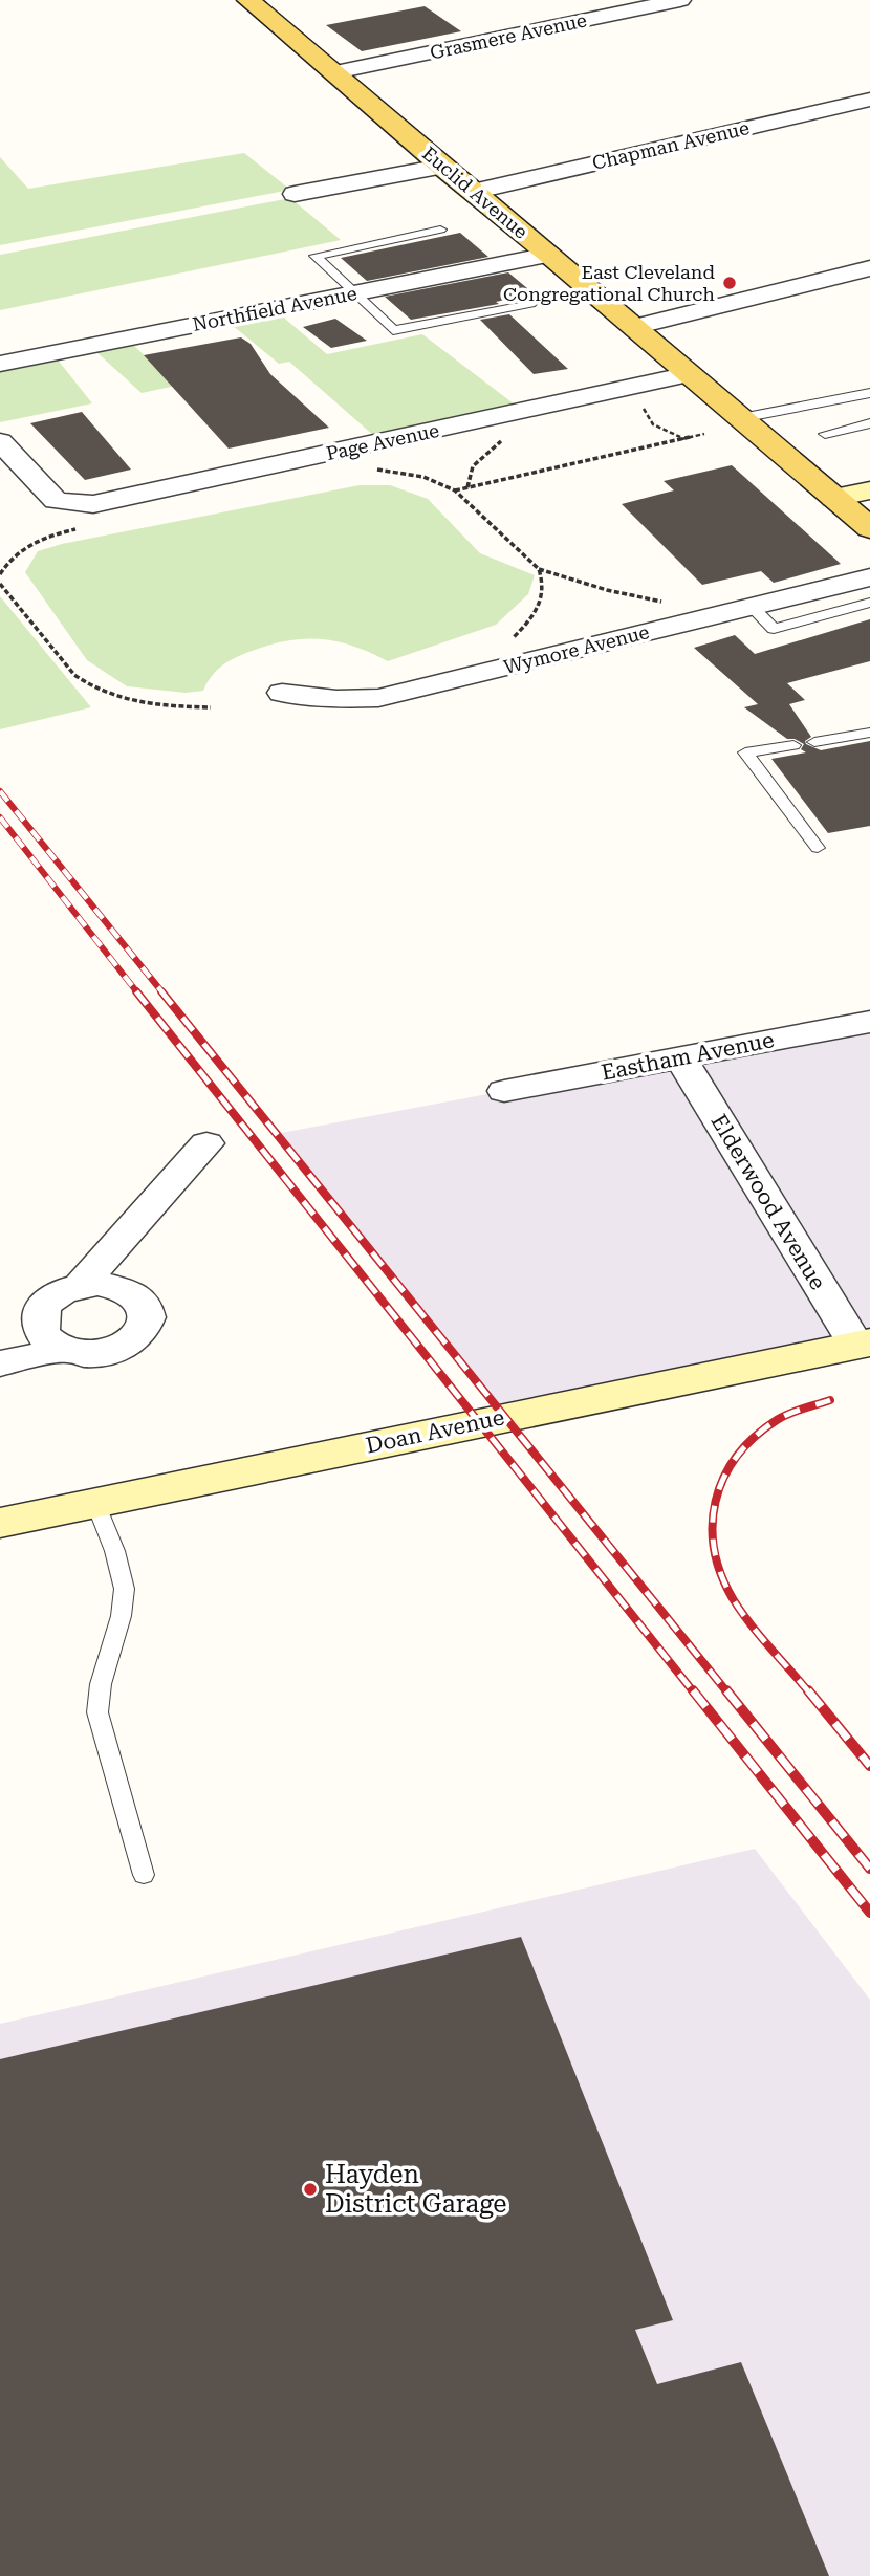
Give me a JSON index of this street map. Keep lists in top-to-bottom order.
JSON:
{
  "streets": {
    "main road": ["Euclid Avenue"],
    "street": [
      "Grasmere Avenue",
      "Chapman Avenue",
      "Northfield Avenue",
      "Page Avenue",
      "Wymore Avenue",
      "Eastham Avenue",
      "Elderwood Avenue",
      "Doan Avenue"
    ]
  },
  "crossings": [
    ["Grasmere Avenue", "Euclid Avenue"],
    ["Chapman Avenue", "Euclid Avenue"],
    ["Euclid Avenue", "Northfield Avenue"],
    ["Euclid Avenue", "Page Avenue"],
    ["Eastham Avenue", "Elderwood Avenue"],
    ["Elderwood Avenue", "Doan Avenue"]
  ],
  "places": ["East Cleveland Congregational Church", "Hayden District Garage"]
}
